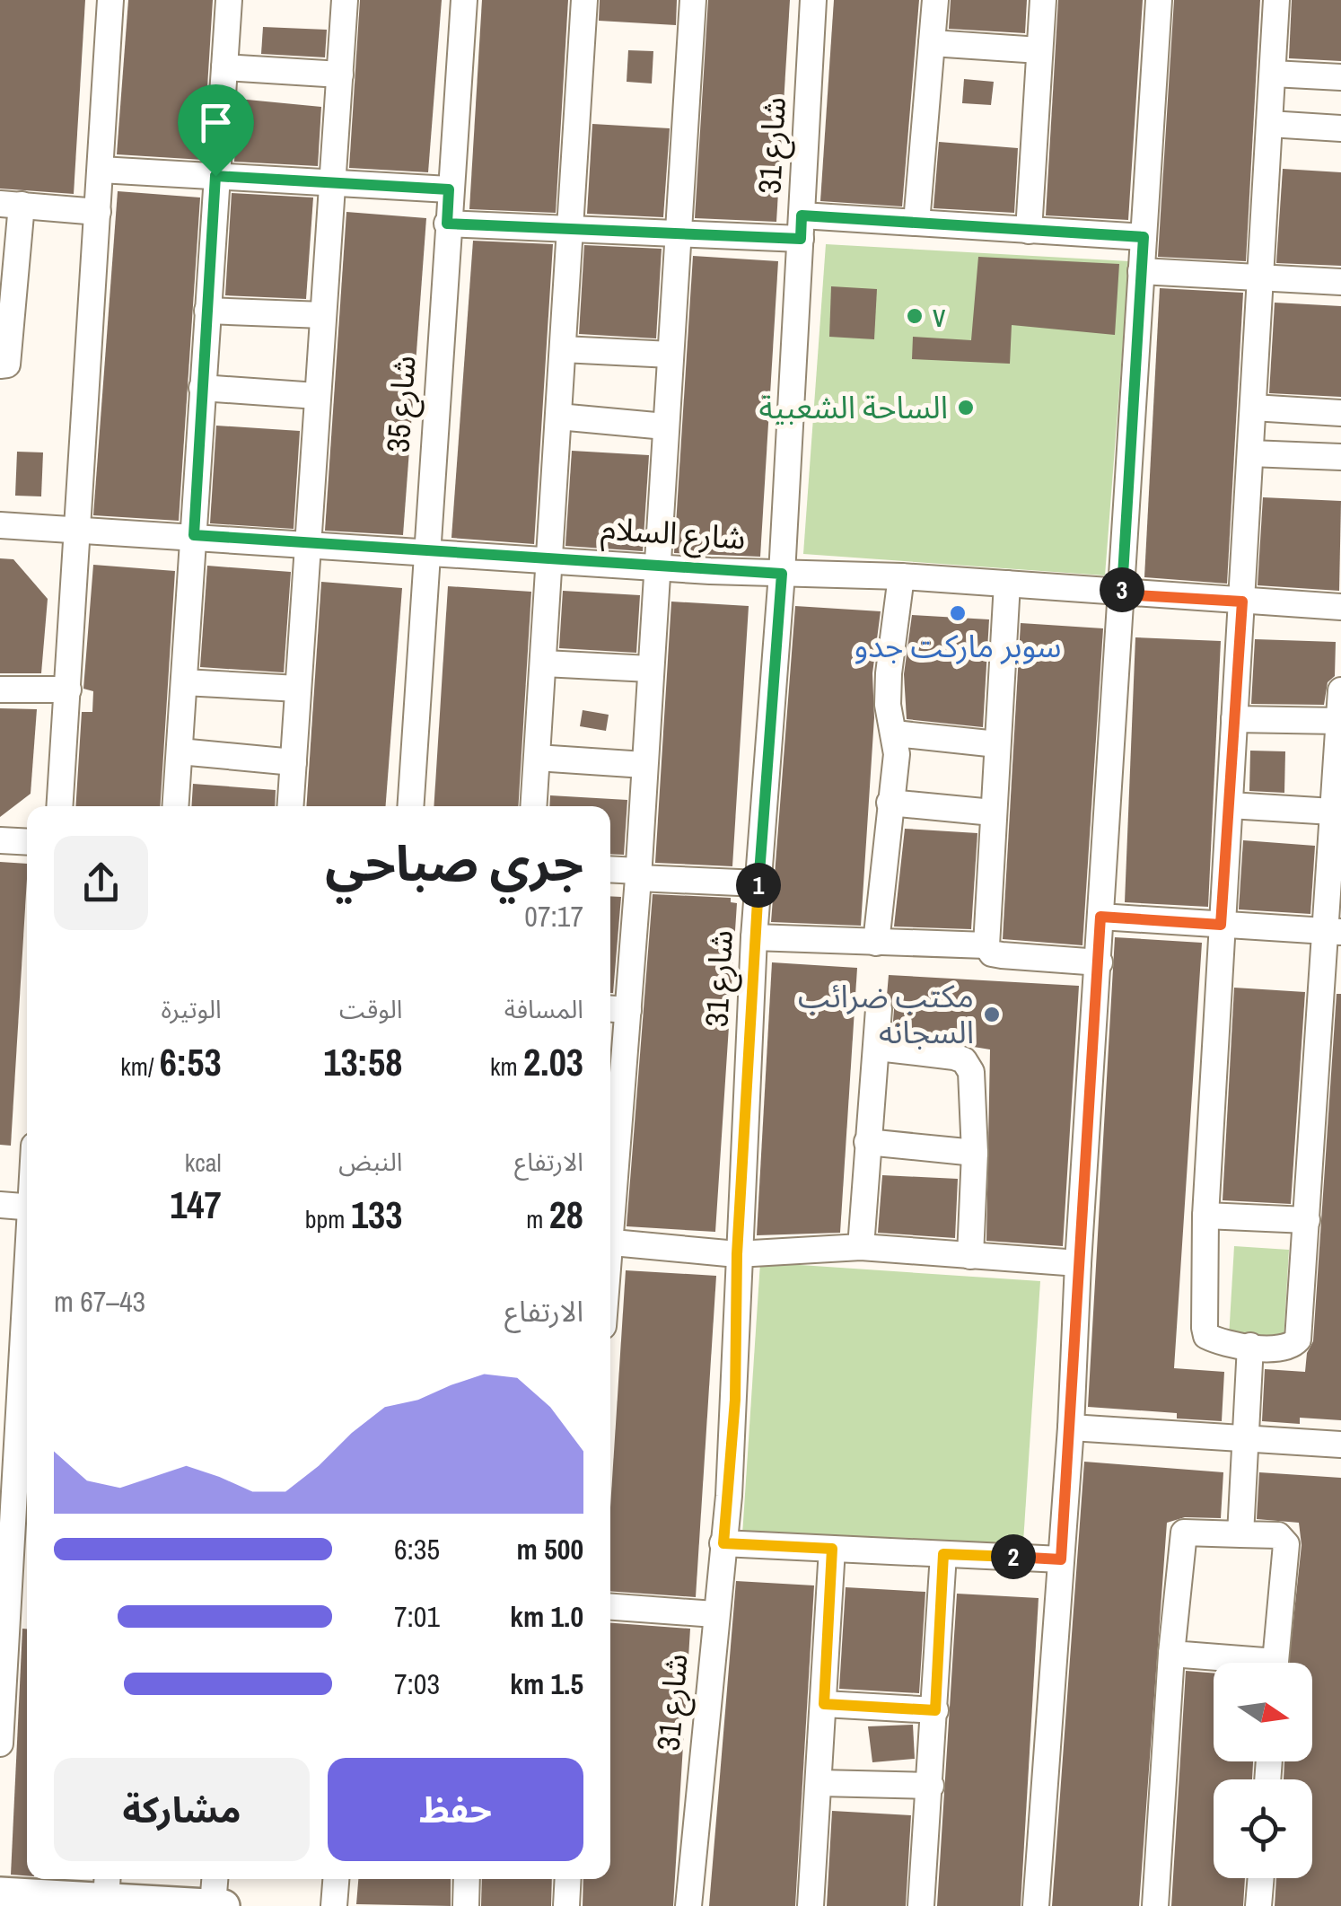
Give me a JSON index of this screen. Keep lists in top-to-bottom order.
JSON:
{
  "streets": {
    "street": ["شارع 31", "شارع 35", "شارع السلام"]
  },
  "crossings": [
    ["شارع 31", "شارع السلام"],
    ["شارع 35", "شارع السلام"]
  ],
  "places": [
    "v",
    "الساحة الشعبية",
    "سوبر ماركت جدو",
    "مكتب ضرائب السجانه"
  ],
  "north": "right",
  "page": {
    "pins": ["3", "1", "2"],
    "heading": ["جري صباحي", "07:17"],
    "stats": [
      ["المسافة", "2.03 km"],
      ["الوقت", "13:58"],
      ["الوتيرة", "6:53 /km"],
      ["الارتفاع", "28 m"],
      ["النبض", "133 bpm"],
      ["kcal", "147"]
    ],
    "chart": ["الارتفاع", "43–67 m"],
    "list": [
      {
        "name": "500 m",
        "note": "6:35"
      },
      {
        "name": "1.0 km",
        "note": "7:01"
      },
      {
        "name": "1.5 km",
        "note": "7:03"
      }
    ],
    "buttons": ["حفظ", "مشاركة"]
  }
}
